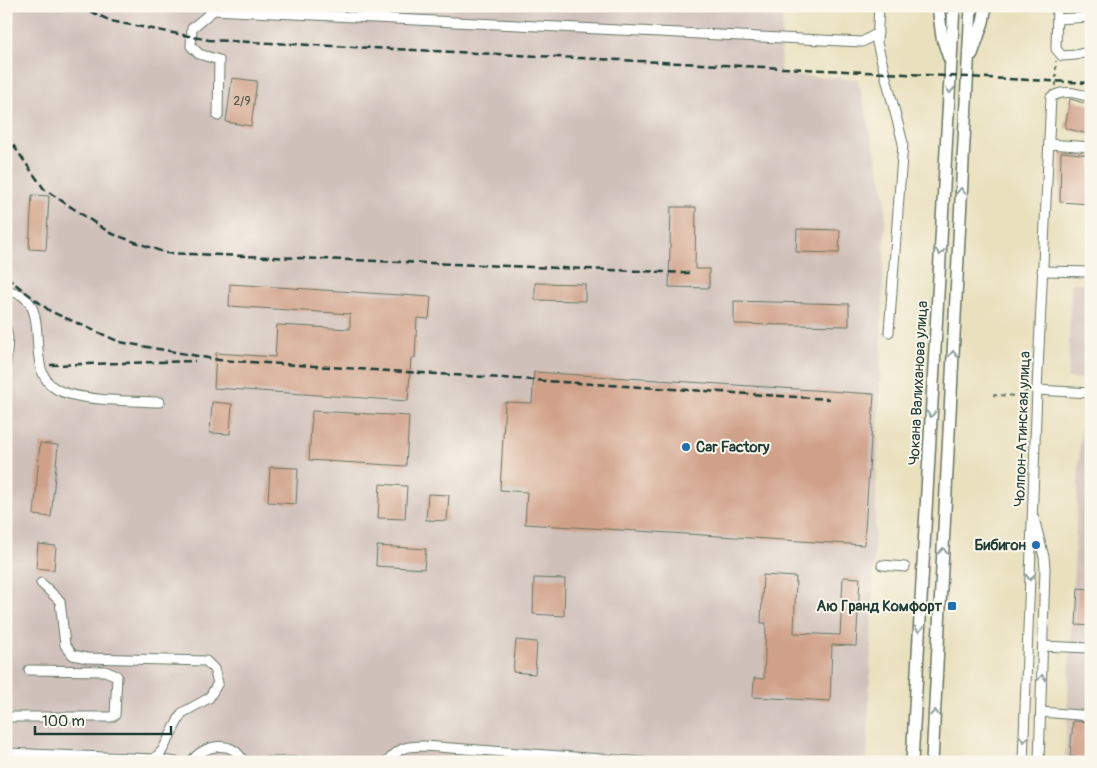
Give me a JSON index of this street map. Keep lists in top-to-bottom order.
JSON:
{
  "streets": {
    "main road": ["Чокана Валиханова улица"],
    "street": ["Чолпон-Атинская улица"]
  },
  "places": {
    "other": ["Car Factory", "Бибигон"],
    "transit": ["Аю Гранд Комфорт"]
  },
  "house_numbers": ["2/9"],
  "scale_bar": "100 m"
}
